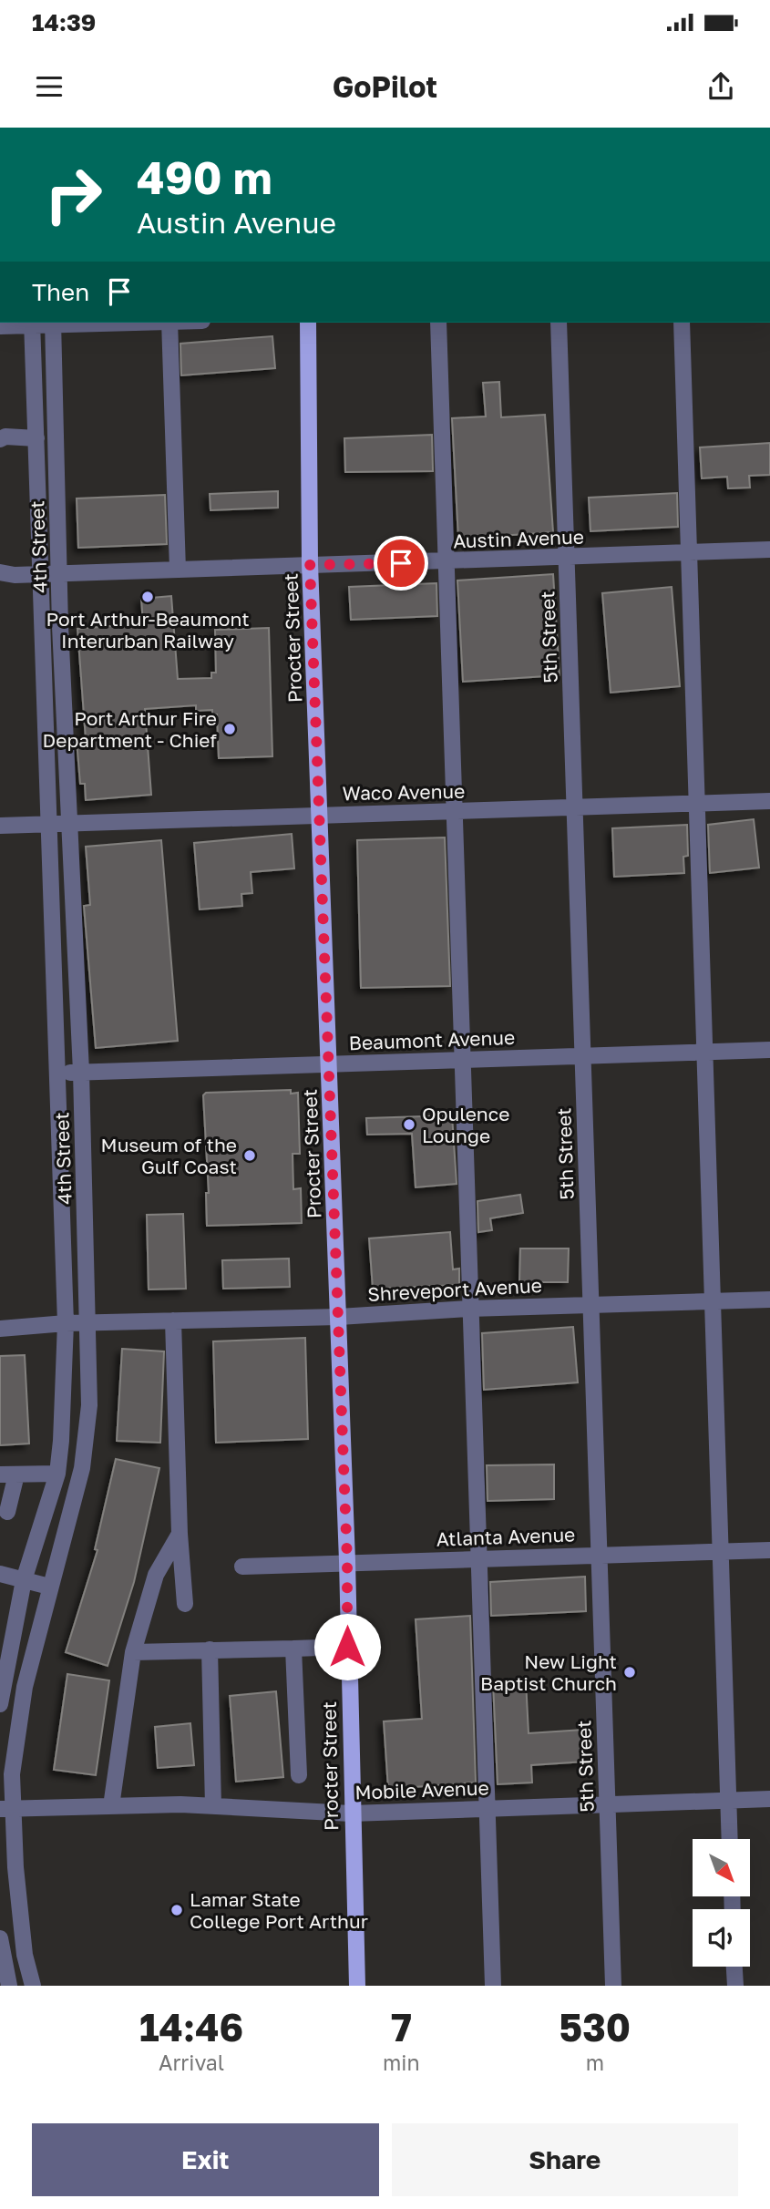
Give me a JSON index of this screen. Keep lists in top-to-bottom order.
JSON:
{
  "streets": {
    "main road": ["Procter Street"],
    "street": [
      "Austin Avenue",
      "4th Street",
      "5th Street",
      "Waco Avenue",
      "Beaumont Avenue",
      "Shreveport Avenue",
      "Atlanta Avenue",
      "Mobile Avenue"
    ]
  },
  "crossings": [
    ["Austin Avenue", "4th Street"],
    ["Austin Avenue", "5th Street"],
    ["Austin Avenue", "Procter Street"],
    ["4th Street", "Waco Avenue"],
    ["4th Street", "Beaumont Avenue"],
    ["4th Street", "Shreveport Avenue"],
    ["4th Street", "Mobile Avenue"],
    ["5th Street", "Waco Avenue"],
    ["5th Street", "Beaumont Avenue"],
    ["5th Street", "Shreveport Avenue"],
    ["5th Street", "Atlanta Avenue"],
    ["5th Street", "Mobile Avenue"],
    ["Procter Street", "Waco Avenue"],
    ["Procter Street", "Beaumont Avenue"],
    ["Procter Street", "Shreveport Avenue"],
    ["Procter Street", "Atlanta Avenue"],
    ["Procter Street", "Mobile Avenue"]
  ],
  "places": [
    "Port Arthur-Beaumont Interurban Railway",
    "Port Arthur Fire Department - Chief",
    "Opulence Lounge",
    "Museum of the Gulf Coast",
    "New Light Baptist Church",
    "Lamar State College Port Arthur"
  ],
  "north": "bottom right",
  "page": {
    "status": "14:39",
    "header": "GoPilot",
    "turn": ["490 m", "Austin Avenue"],
    "then": "Then",
    "eta": [
      "14:46",
      "Arrival",
      "7",
      "min",
      "530",
      "m"
    ],
    "buttons": ["Exit", "Share"]
  }
}
